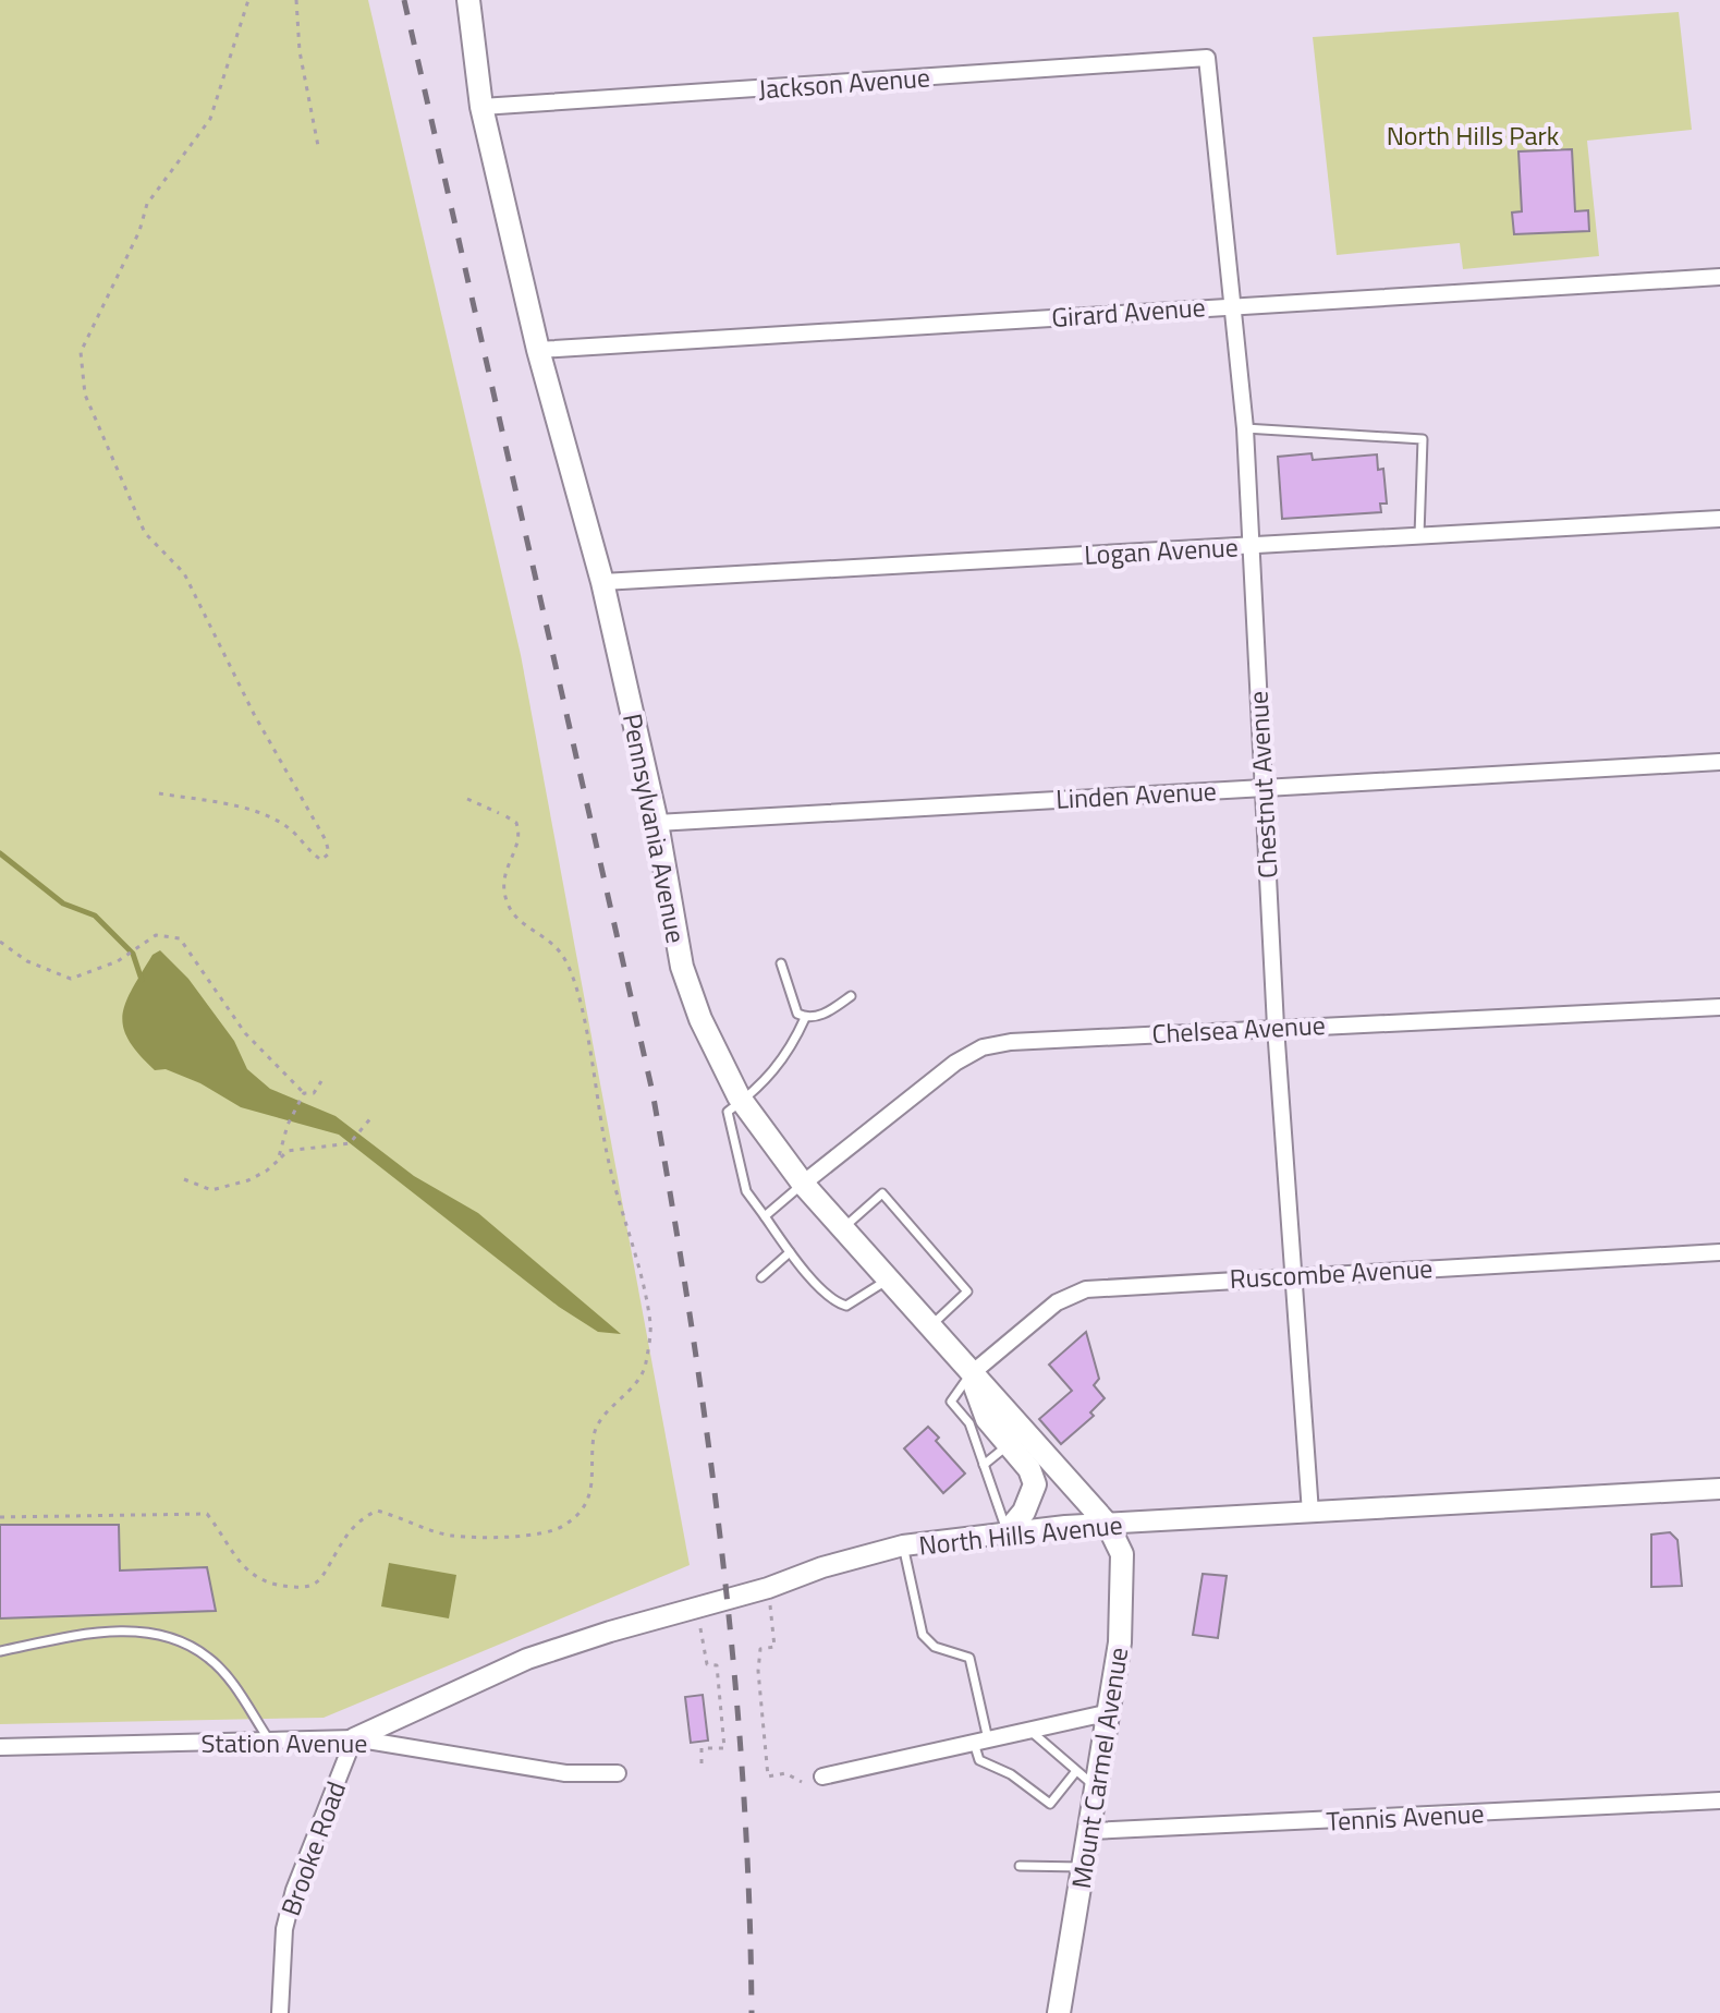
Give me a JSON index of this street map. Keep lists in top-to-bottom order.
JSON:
{
  "streets": {
    "main road": ["Pennsylvania Avenue", "Mount Carmel Avenue"],
    "street": [
      "Jackson Avenue",
      "Girard Avenue",
      "Logan Avenue",
      "Chestnut Avenue",
      "Linden Avenue",
      "Chelsea Avenue",
      "Ruscombe Avenue",
      "North Hills Avenue",
      "Station Avenue",
      "Tennis Avenue",
      "Brooke Road"
    ]
  },
  "crossings": [
    ["Jackson Avenue", "Chestnut Avenue"],
    ["Jackson Avenue", "Pennsylvania Avenue"],
    ["Girard Avenue", "Chestnut Avenue"],
    ["Girard Avenue", "Pennsylvania Avenue"],
    ["Logan Avenue", "Chestnut Avenue"],
    ["Logan Avenue", "Pennsylvania Avenue"],
    ["Chestnut Avenue", "Linden Avenue"],
    ["Chestnut Avenue", "Chelsea Avenue"],
    ["Chestnut Avenue", "Ruscombe Avenue"],
    ["Chestnut Avenue", "North Hills Avenue"],
    ["Linden Avenue", "Pennsylvania Avenue"],
    ["Pennsylvania Avenue", "Chelsea Avenue"],
    ["Pennsylvania Avenue", "Ruscombe Avenue"],
    ["Pennsylvania Avenue", "North Hills Avenue"],
    ["Pennsylvania Avenue", "Mount Carmel Avenue"],
    ["North Hills Avenue", "Station Avenue"],
    ["North Hills Avenue", "Mount Carmel Avenue"],
    ["North Hills Avenue", "Brooke Road"],
    ["Station Avenue", "Brooke Road"],
    ["Mount Carmel Avenue", "Tennis Avenue"]
  ],
  "parks": ["North Hills Park"]
}
